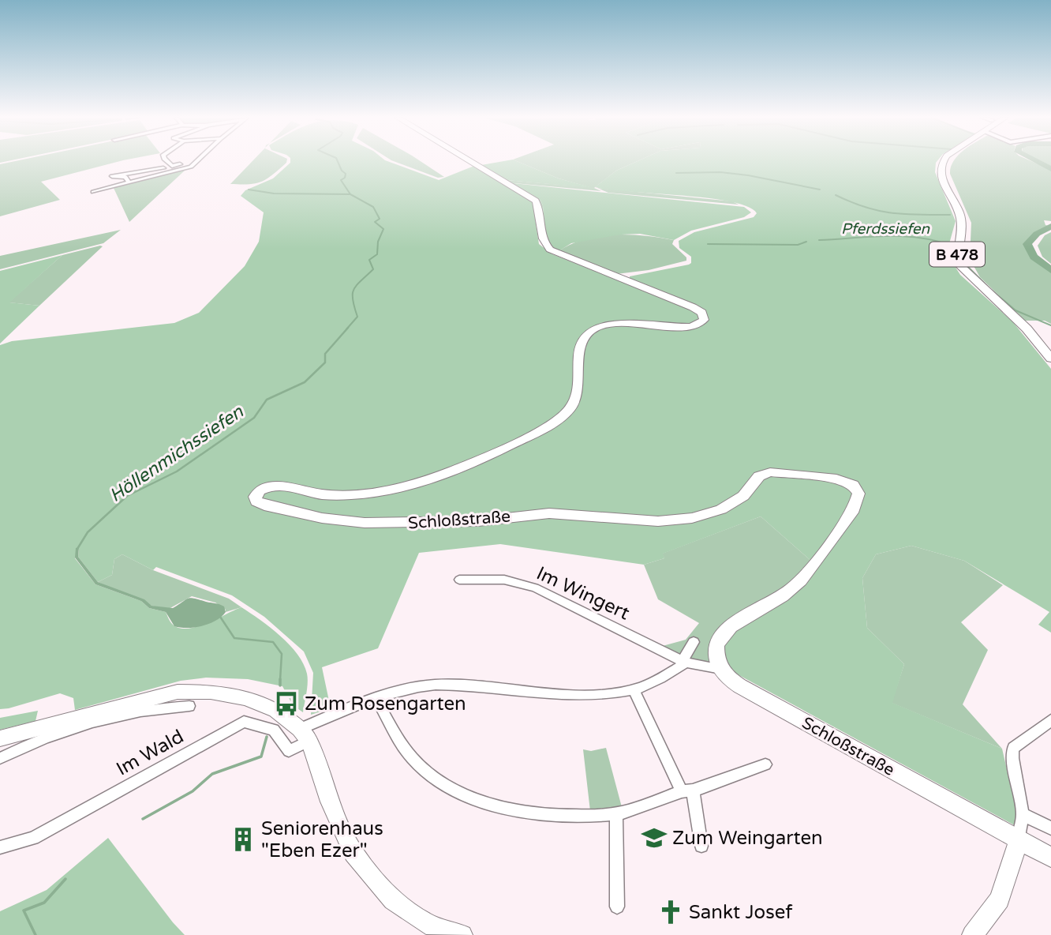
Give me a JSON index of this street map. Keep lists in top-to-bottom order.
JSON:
{
  "streets": {
    "main road": ["B 478", "Schloßstraße"],
    "street": ["Im Wingert", "Im Wald"]
  },
  "water": ["Pferdssiefen", "Höllenmichssiefen"],
  "places": {
    "bus stop": ["Zum Rosengarten"],
    "school or university": ["Zum Weingarten"],
    "building": ["Seniorenhaus \"Eben Ezer\""],
    "church": ["Sankt Josef"]
  }
}
